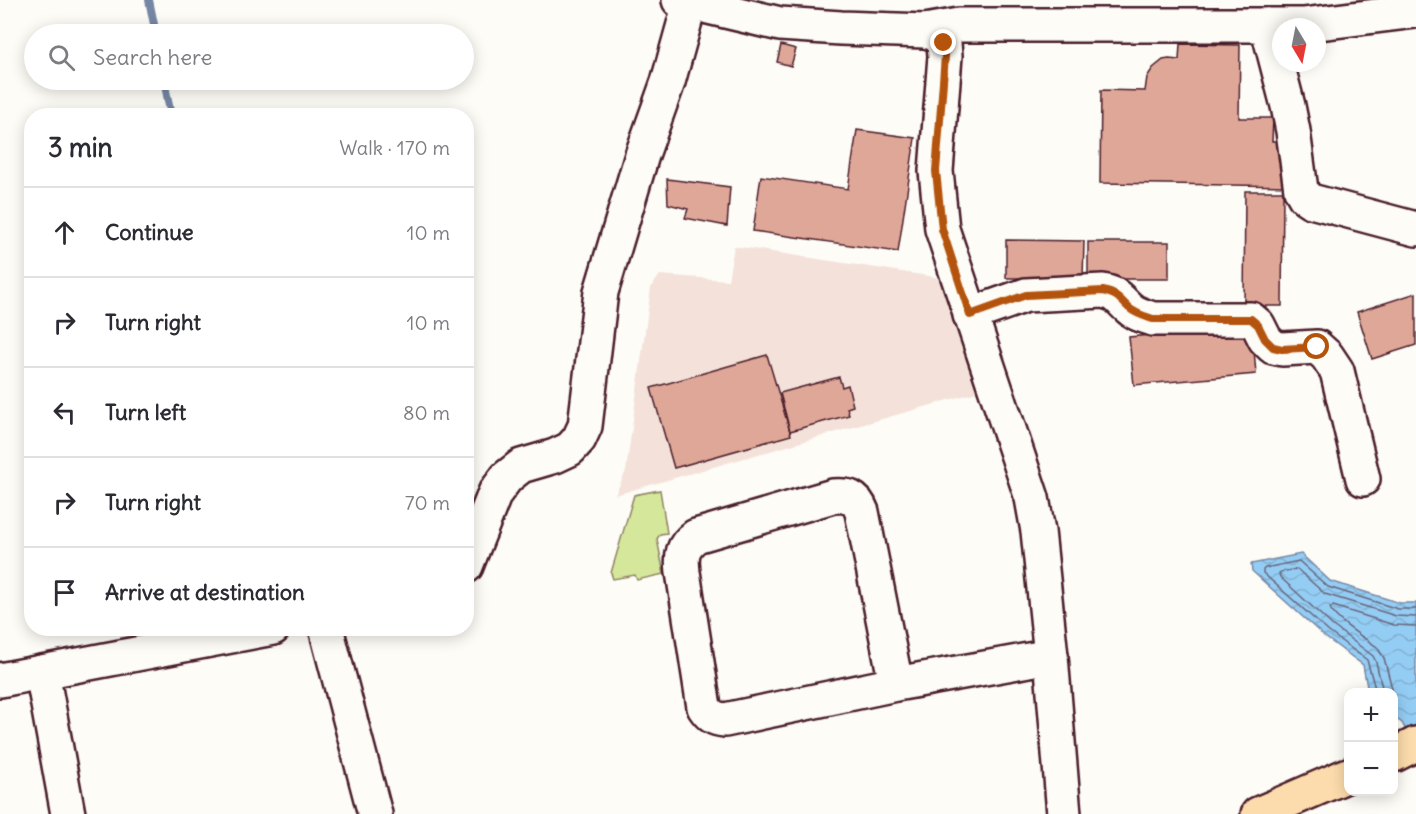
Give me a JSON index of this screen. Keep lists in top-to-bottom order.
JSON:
{
  "north": "bottom",
  "page": {
    "search": "Search here",
    "heading": ["3 min", "Walk · 170 m"],
    "list": [
      ["Continue", "10 m"],
      ["Turn right", "10 m"],
      ["Turn left", "80 m"],
      ["Turn right", "70 m"],
      "Arrive at destination"
    ],
    "map_buttons": ["+", "−"]
  }
}
